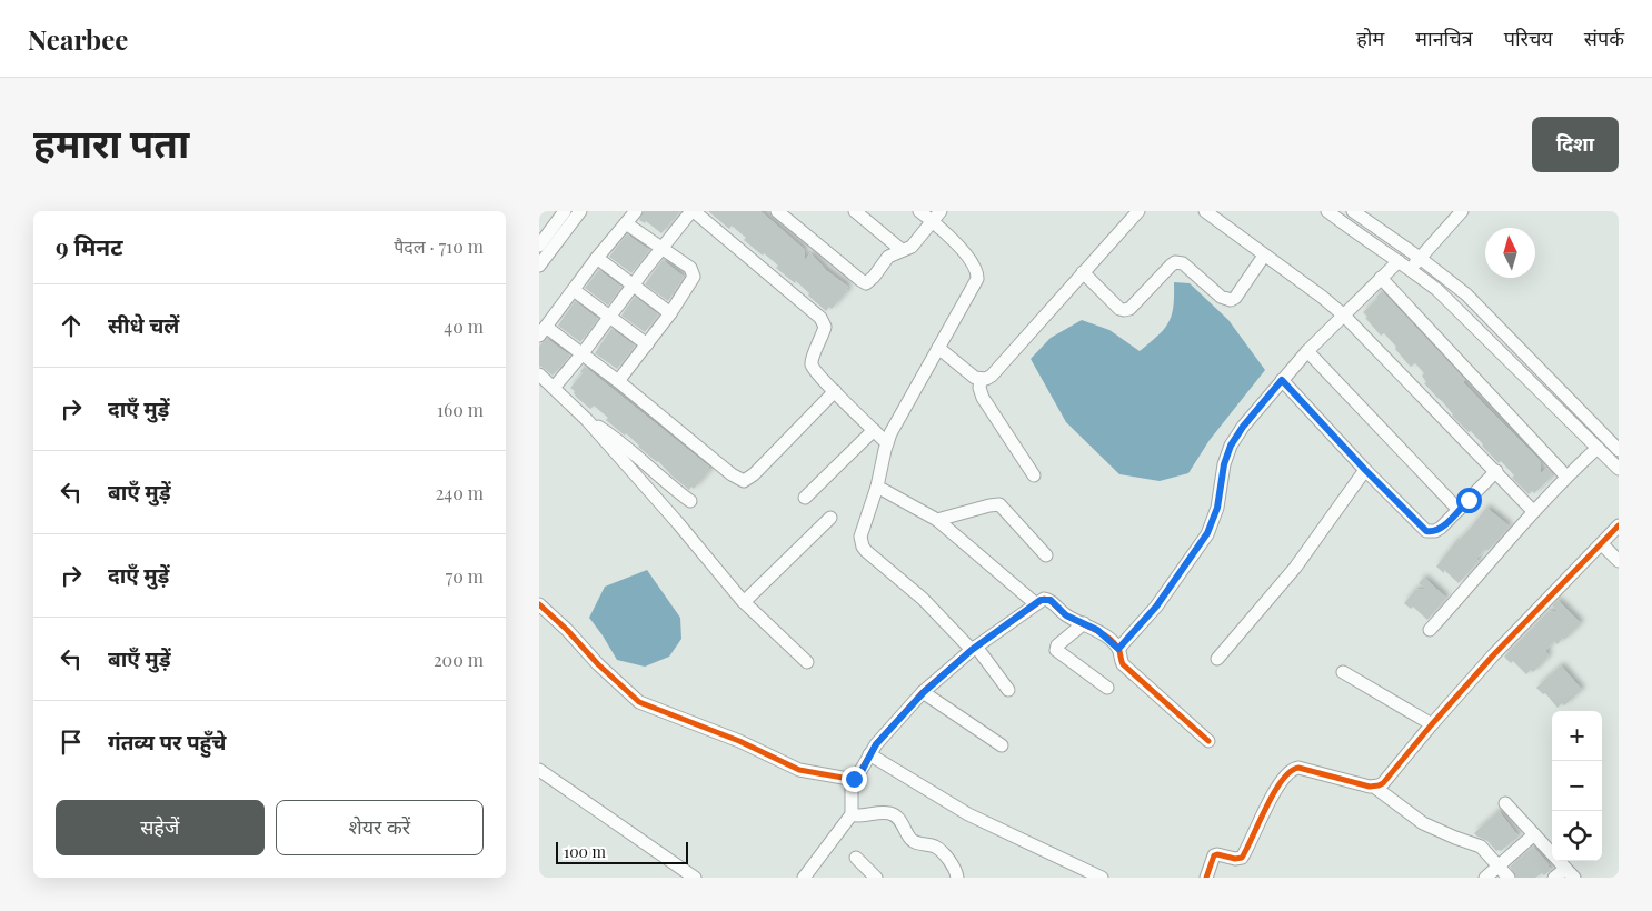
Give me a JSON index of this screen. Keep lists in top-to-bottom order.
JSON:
{
  "scale_bar": "100 m",
  "north": "top",
  "page": {
    "header": "Nearbee",
    "nav": [
      "होम",
      "मानचित्र",
      "परिचय",
      "संपर्क"
    ],
    "title": "हमारा पता",
    "buttons": [
      "दिशा",
      ["सहेजें", "शेयर करें"]
    ],
    "heading": ["9 मिनट", "पैदल · 710 m"],
    "list": [
      ["सीधे चलें", "40 m"],
      ["दाएँ मुड़ें", "160 m"],
      ["बाएँ मुड़ें", "240 m"],
      ["दाएँ मुड़ें", "70 m"],
      ["बाएँ मुड़ें", "200 m"],
      "गंतव्य पर पहुँचे"
    ],
    "map_buttons": ["+", "−"],
    "scale": "100 m"
  }
}
